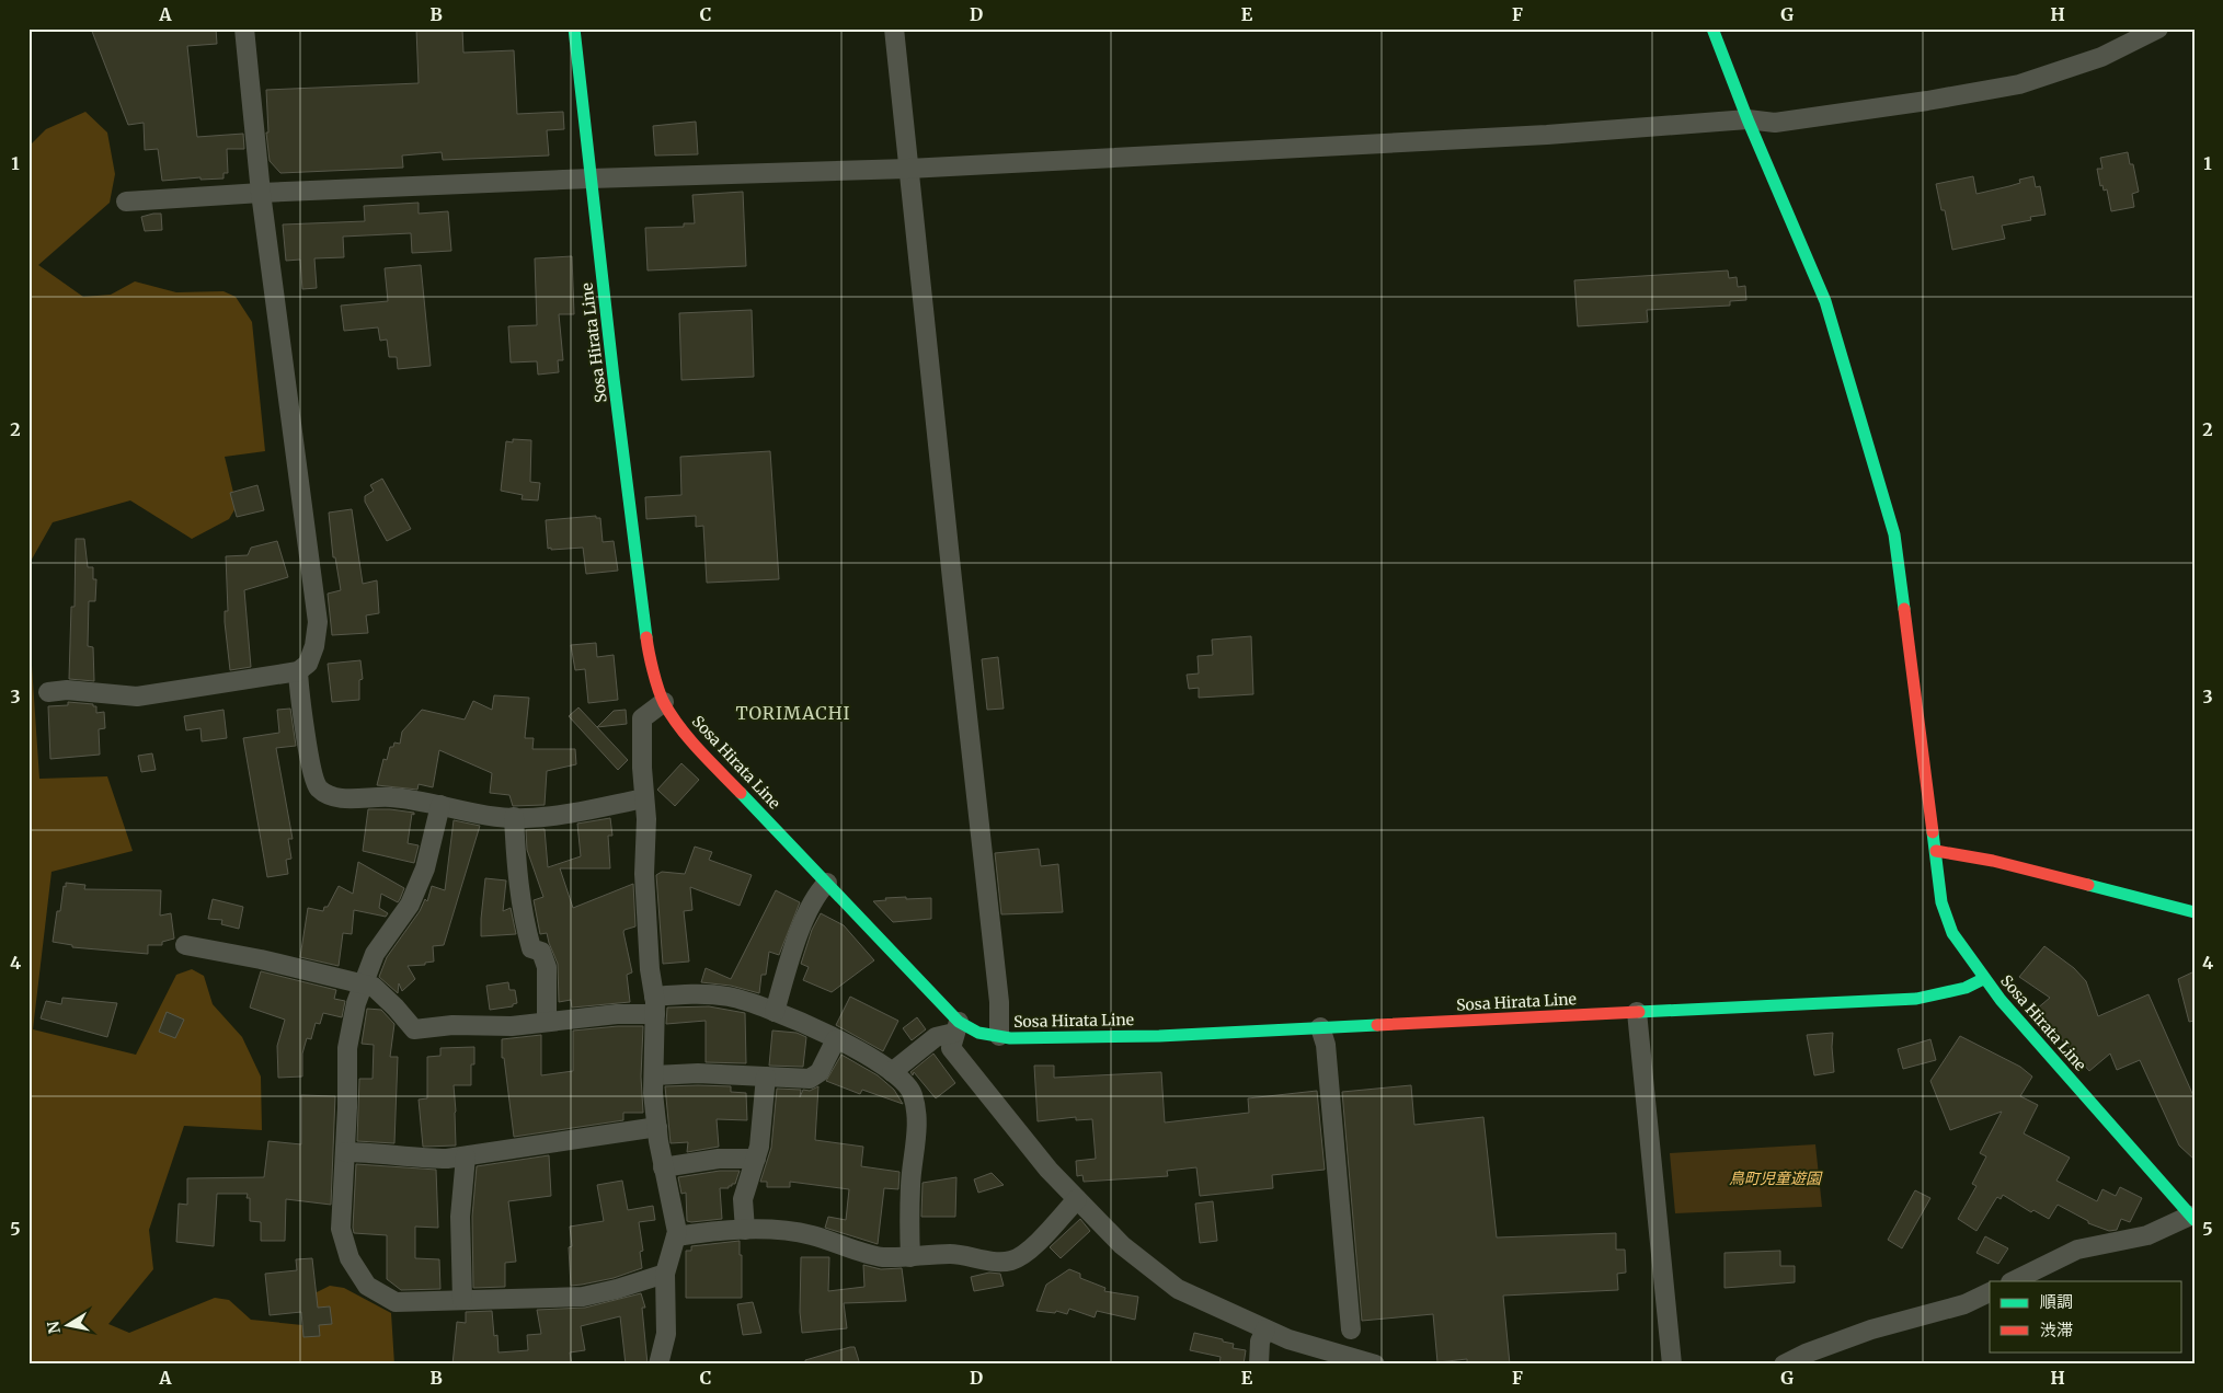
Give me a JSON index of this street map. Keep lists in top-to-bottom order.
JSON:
{
  "streets": {
    "main road": ["Sosa Hirata Line"]
  },
  "districts": ["TORIMACHI"],
  "parks": ["鳥町児童遊園"],
  "legend": ["順調", "渋滞"],
  "north": "left",
  "grid": {
    "columns": [
      "A",
      "B",
      "C",
      "D",
      "E",
      "F",
      "G",
      "H"
    ],
    "rows": [
      "1",
      "2",
      "3",
      "4",
      "5"
    ]
  }
}
